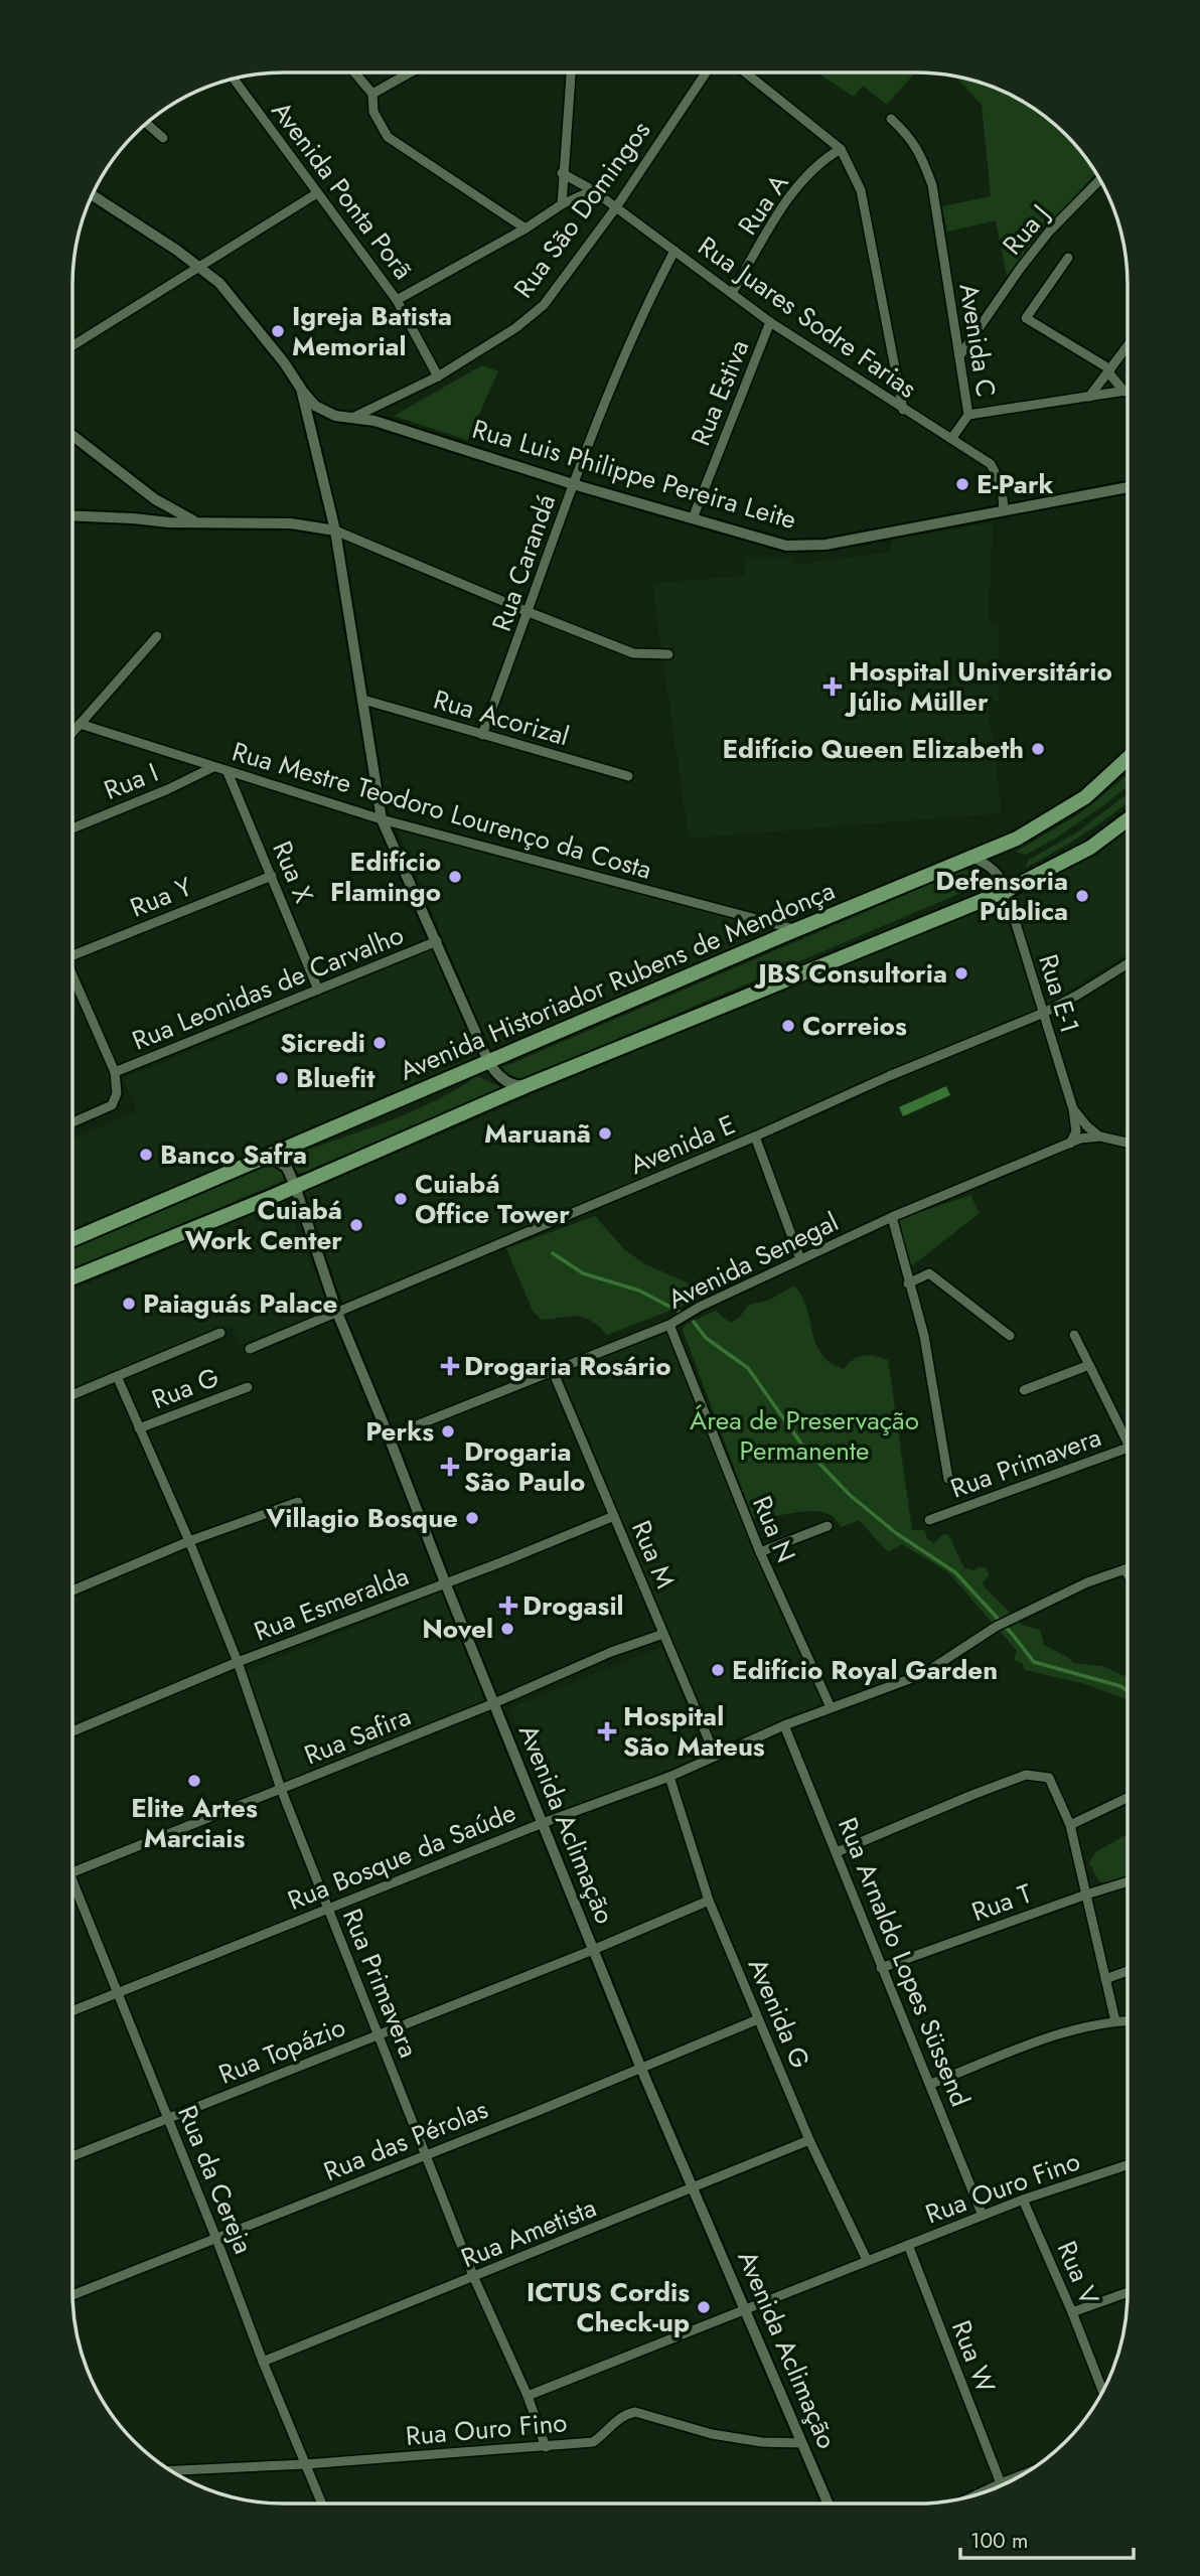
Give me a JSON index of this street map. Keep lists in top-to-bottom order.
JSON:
{
  "streets": {
    "main road": ["Avenida Historiador Rubens de Mendonça"],
    "street": [
      "Avenida Ponta Porã",
      "Rua A",
      "Rua São Domingos",
      "Rua J",
      "Rua Juares Sodre Farias",
      "Avenida C",
      "Rua Estiva",
      "Rua Luis Philippe Pereira Leite",
      "Rua Carandá",
      "Rua Acorizal",
      "Rua I",
      "Rua Mestre Teodoro Lourenço da Costa",
      "Rua X",
      "Rua Y",
      "Rua Leonidas de Carvalho",
      "Rua E-1",
      "Avenida E",
      "Avenida Senegal",
      "Rua G",
      "Rua Primavera",
      "Rua N",
      "Rua M",
      "Rua Esmeralda",
      "Rua Safira",
      "Avenida Aclimação",
      "Rua Bosque da Saúde",
      "Rua T",
      "Rua Arnaldo Lopes Süssend",
      "Avenida G",
      "Rua Topázio",
      "Rua das Pérolas",
      "Rua da Cereja",
      "Rua Ouro Fino",
      "Rua Ametista",
      "Rua V",
      "Rua W"
    ]
  },
  "crossings": [
    ["Avenida Ponta Porã", "Rua São Domingos"],
    ["Rua A", "Rua Juares Sodre Farias"],
    ["Rua São Domingos", "Rua Juares Sodre Farias"],
    ["Rua São Domingos", "Rua Luis Philippe Pereira Leite"],
    ["Rua J", "Avenida C"],
    ["Rua Juares Sodre Farias", "Rua Estiva"],
    ["Rua Juares Sodre Farias", "Rua Luis Philippe Pereira Leite"],
    ["Rua Juares Sodre Farias", "Rua Carandá"],
    ["Rua Estiva", "Rua Luis Philippe Pereira Leite"],
    ["Rua Luis Philippe Pereira Leite", "Rua Carandá"],
    ["Rua Carandá", "Rua Acorizal"],
    ["Rua I", "Rua Mestre Teodoro Lourenço da Costa"],
    ["Rua Mestre Teodoro Lourenço da Costa", "Rua X"],
    ["Rua Mestre Teodoro Lourenço da Costa", "Avenida Historiador Rubens de Mendonça"],
    ["Rua X", "Rua Y"],
    ["Rua X", "Rua Leonidas de Carvalho"],
    ["Avenida Historiador Rubens de Mendonça", "Rua E-1"],
    ["Avenida Historiador Rubens de Mendonça", "Avenida Aclimação"],
    ["Rua E-1", "Avenida E"],
    ["Rua E-1", "Avenida Senegal"],
    ["Avenida E", "Avenida Aclimação"],
    ["Avenida Senegal", "Rua N"],
    ["Avenida Senegal", "Rua M"],
    ["Avenida Senegal", "Avenida Aclimação"],
    ["Rua G", "Rua Primavera"],
    ["Rua Primavera", "Rua Esmeralda"],
    ["Rua Primavera", "Rua Safira"],
    ["Rua Primavera", "Rua Bosque da Saúde"],
    ["Rua Primavera", "Rua Topázio"],
    ["Rua Primavera", "Rua das Pérolas"],
    ["Rua Primavera", "Rua Ouro Fino"],
    ["Rua Primavera", "Rua Ametista"],
    ["Rua N", "Rua Bosque da Saúde"],
    ["Rua M", "Rua Esmeralda"],
    ["Rua M", "Rua Safira"],
    ["Rua M", "Rua Bosque da Saúde"],
    ["Rua Esmeralda", "Avenida Aclimação"],
    ["Rua Safira", "Avenida Aclimação"],
    ["Avenida Aclimação", "Rua Bosque da Saúde"],
    ["Avenida Aclimação", "Rua Topázio"],
    ["Avenida Aclimação", "Rua das Pérolas"],
    ["Avenida Aclimação", "Rua Ouro Fino"],
    ["Avenida Aclimação", "Rua Ametista"],
    ["Rua Bosque da Saúde", "Rua Arnaldo Lopes Süssend"],
    ["Rua Bosque da Saúde", "Avenida G"],
    ["Rua Bosque da Saúde", "Rua da Cereja"],
    ["Rua T", "Rua Arnaldo Lopes Süssend"],
    ["Rua Arnaldo Lopes Süssend", "Rua Ouro Fino"],
    ["Avenida G", "Rua Topázio"],
    ["Avenida G", "Rua das Pérolas"],
    ["Avenida G", "Rua Ouro Fino"],
    ["Avenida G", "Rua Ametista"],
    ["Rua Topázio", "Rua da Cereja"],
    ["Rua das Pérolas", "Rua da Cereja"],
    ["Rua da Cereja", "Rua Ouro Fino"],
    ["Rua da Cereja", "Rua Ametista"],
    ["Rua Ouro Fino", "Rua V"],
    ["Rua Ouro Fino", "Rua W"]
  ],
  "parks": ["Área de Preservação Permanente"],
  "places": {
    "other": [
      "Igreja Batista Memorial",
      "E-Park",
      "Edifício Queen Elizabeth",
      "Edifício Flamingo",
      "Defensoria Pública",
      "JBS Consultoria",
      "Correios",
      "Sicredi",
      "Bluefit",
      "Maruanã",
      "Banco Safra",
      "Cuiabá Office Tower",
      "Cuiabá Work Center",
      "Paiaguás Palace",
      "Perks",
      "Villagio Bosque",
      "Novel",
      "Edifício Royal Garden",
      "Elite Artes Marciais",
      "ICTUS Cordis Check-up"
    ],
    "health": [
      "Hospital Universitário Júlio Müller",
      "Drogaria Rosário",
      "Drogaria São Paulo",
      "Drogasil",
      "Hospital São Mateus"
    ]
  },
  "scale_bar": "100 m"
}
